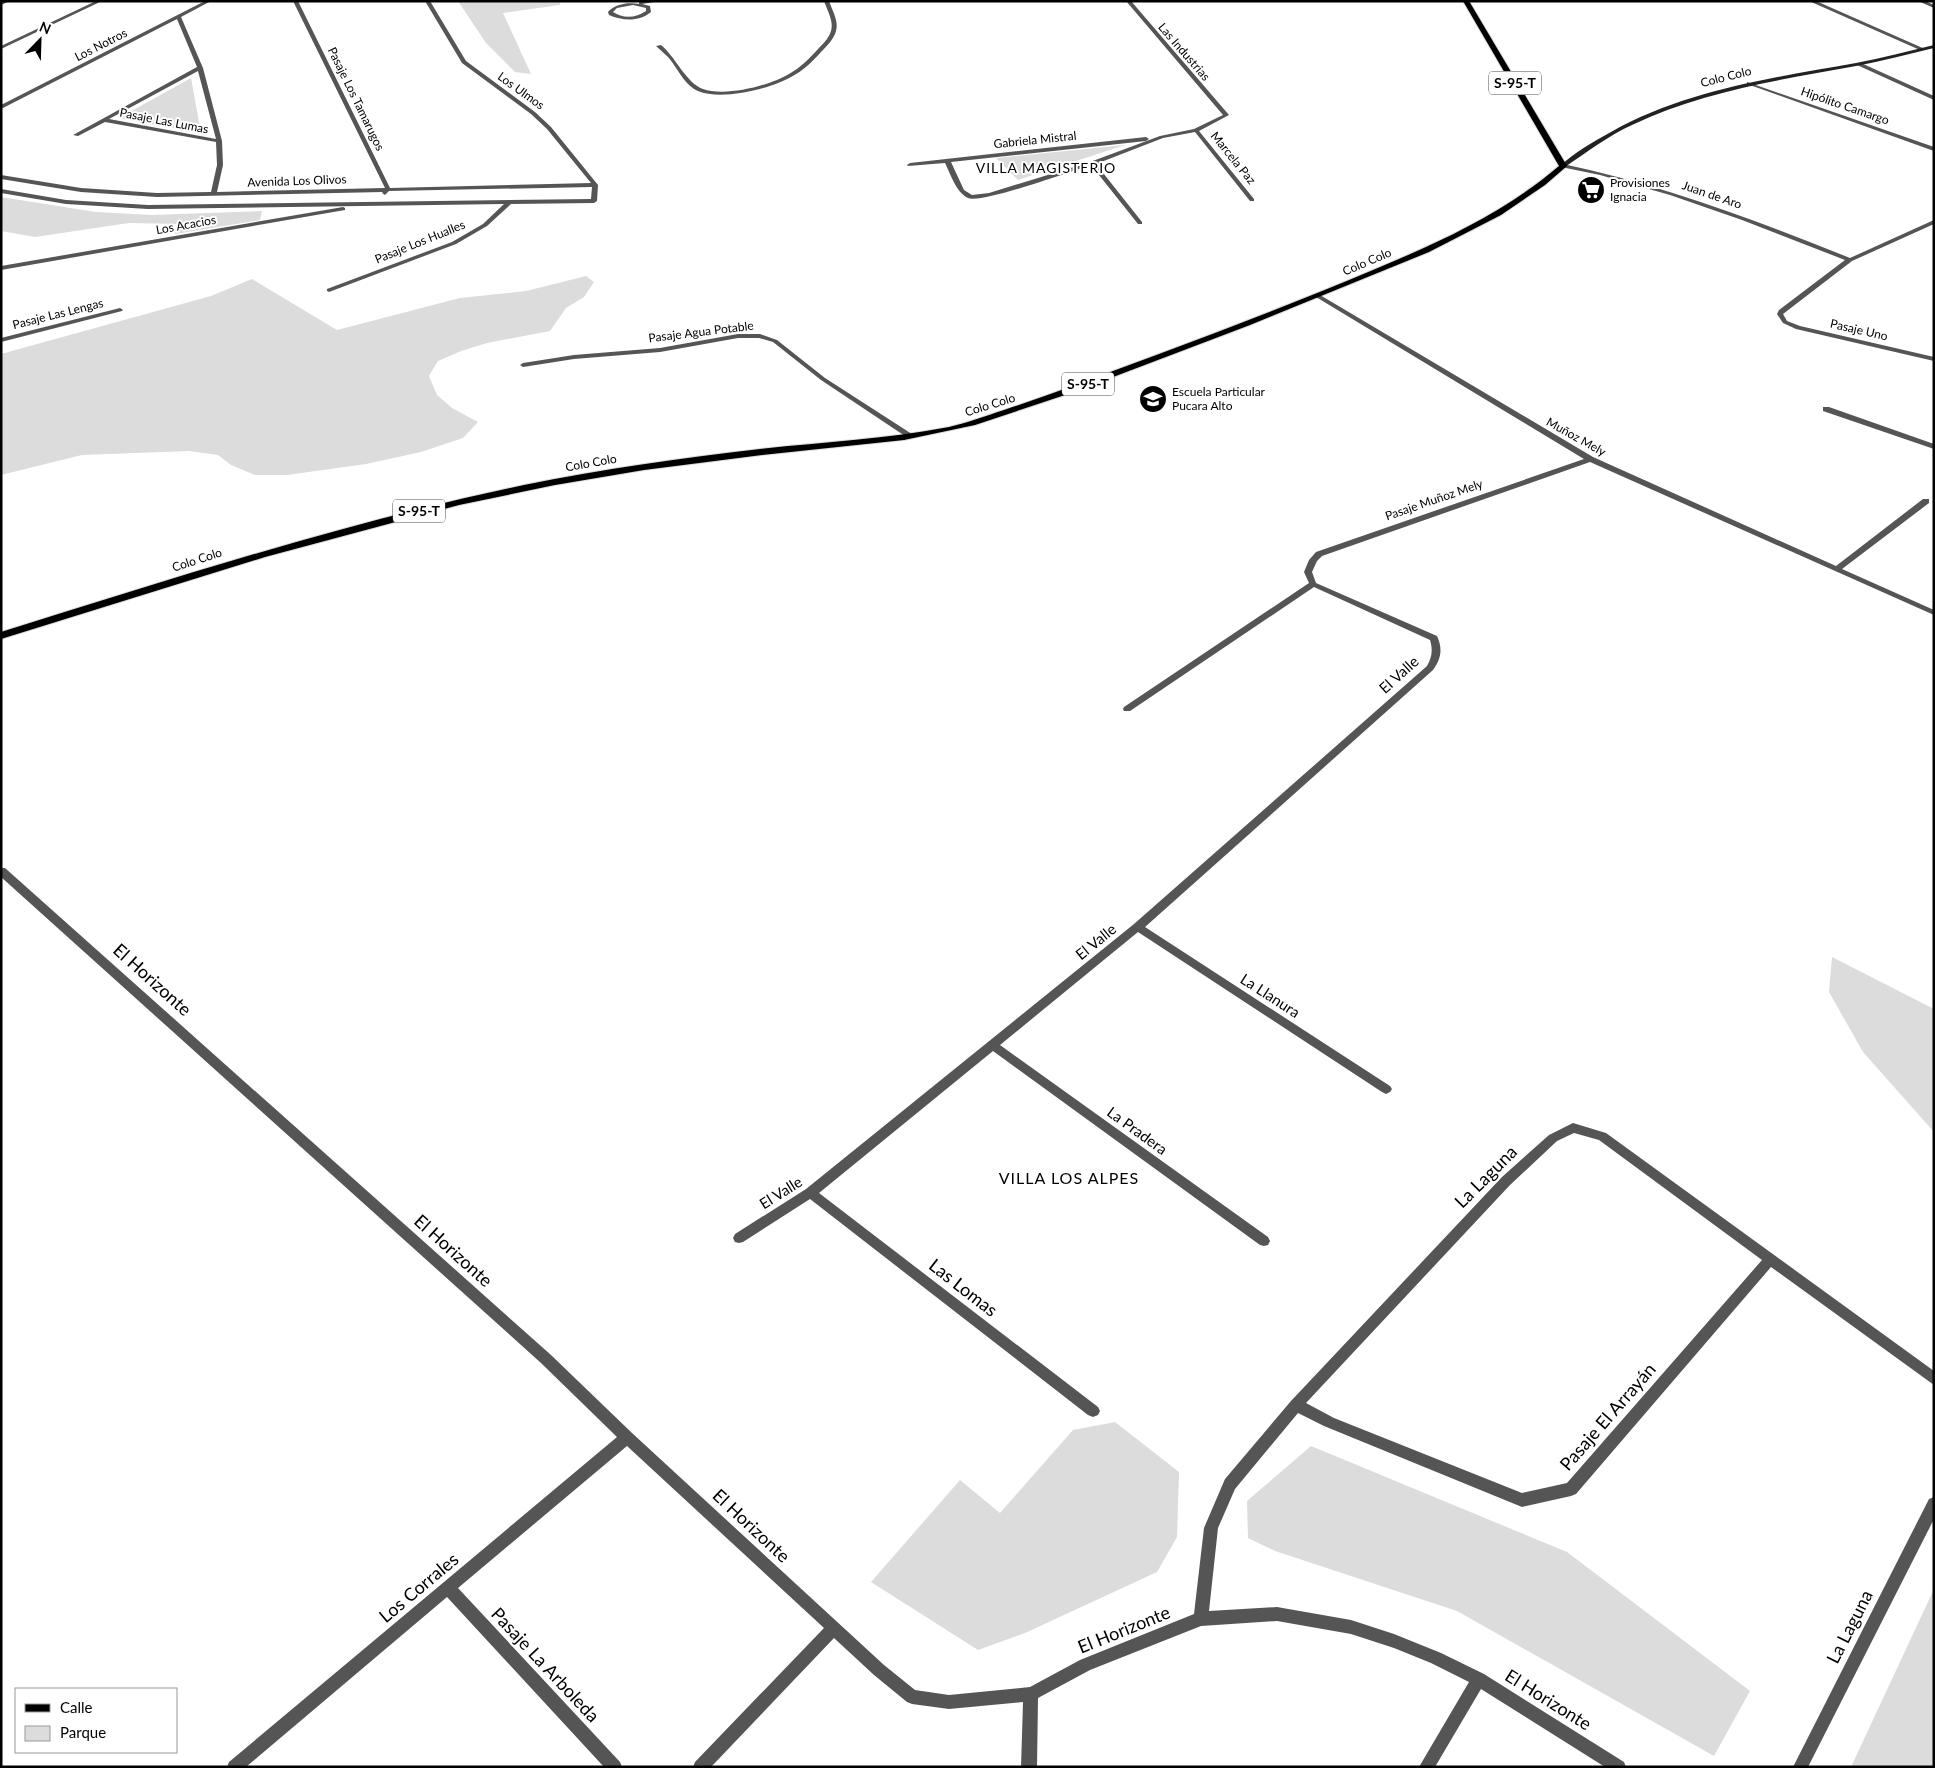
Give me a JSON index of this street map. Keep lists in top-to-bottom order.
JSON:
{
  "streets": {
    "main road": ["Colo Colo", "S-95-T"],
    "street": [
      "Los Notros",
      "Las Industrias",
      "Los Ulmos",
      "Pasaje Los Tamarugos",
      "Hipólito Camargo",
      "Pasaje Las Lumas",
      "Gabriela Mistral",
      "Marcela Paz",
      "Avenida Los Olivos",
      "Juan de Aro",
      "Los Acacios",
      "Pasaje Los Hualles",
      "Pasaje Las Lengas",
      "Pasaje Uno",
      "Pasaje Agua Potable",
      "Muñoz Mely",
      "Pasaje Muñoz Mely",
      "El Valle",
      "El Horizonte",
      "La Llanura",
      "La Pradera",
      "La Laguna",
      "Las Lomas",
      "Pasaje El Arrayán",
      "Los Corrales",
      "Pasaje La Arboleda"
    ]
  },
  "crossings": [
    ["Los Notros", "Pasaje Las Lumas"],
    ["Las Industrias", "Marcela Paz"],
    ["Colo Colo", "S-95-T"],
    ["Colo Colo", "Hipólito Camargo"],
    ["Colo Colo", "Juan de Aro"],
    ["Colo Colo", "Pasaje Agua Potable"],
    ["Colo Colo", "Muñoz Mely"],
    ["S-95-T", "Juan de Aro"],
    ["Los Ulmos", "Avenida Los Olivos"],
    ["Pasaje Los Tamarugos", "Avenida Los Olivos"],
    ["Pasaje Las Lumas", "Avenida Los Olivos"],
    ["Avenida Los Olivos", "Los Acacios"],
    ["Avenida Los Olivos", "Pasaje Los Hualles"],
    ["Juan de Aro", "Pasaje Uno"],
    ["Muñoz Mely", "Pasaje Muñoz Mely"],
    ["Pasaje Muñoz Mely", "El Valle"],
    ["El Valle", "La Llanura"],
    ["El Valle", "La Pradera"],
    ["El Valle", "Las Lomas"],
    ["El Horizonte", "La Laguna"],
    ["El Horizonte", "Los Corrales"],
    ["La Laguna", "Pasaje El Arrayán"],
    ["Los Corrales", "Pasaje La Arboleda"]
  ],
  "districts": ["VILLA MAGISTERIO", "VILLA LOS ALPES"],
  "places": {
    "supermarket": ["Provisiones Ignacia"],
    "school or university": ["Escuela Particular Pucara Alto"]
  },
  "legend": ["Calle", "Parque"],
  "north": "top right"
}
